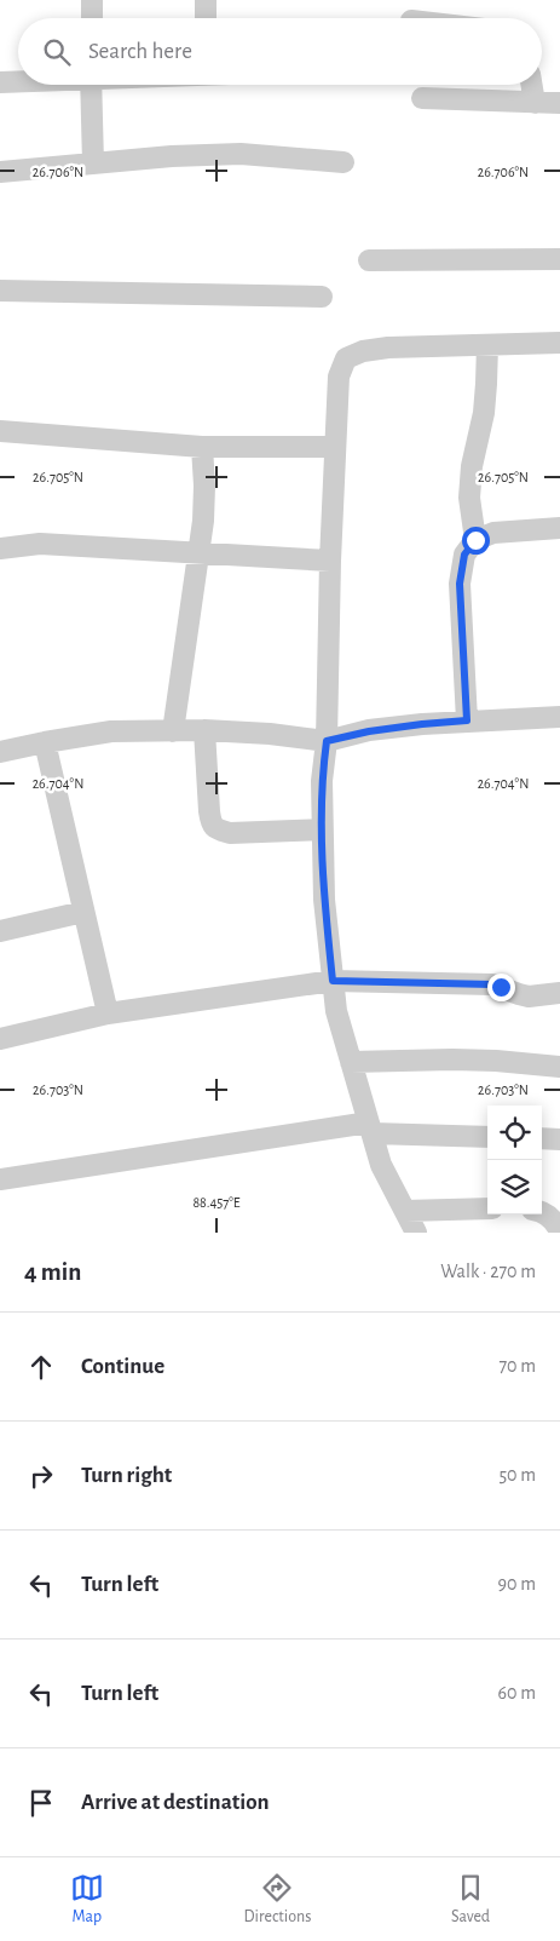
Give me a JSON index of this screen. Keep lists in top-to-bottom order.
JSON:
{
  "page": {
    "search": "Search here",
    "heading": ["4 min", "Walk · 270 m"],
    "list": [
      ["Continue", "70 m"],
      ["Turn right", "50 m"],
      ["Turn left", "90 m"],
      ["Turn left", "60 m"],
      "Arrive at destination"
    ],
    "nav": ["Map", "Directions", "Saved"]
  },
  "coordinates": [
    "26.706°N",
    "26.705°N",
    "26.704°N",
    "26.703°N",
    "88.457°E"
  ]
}
